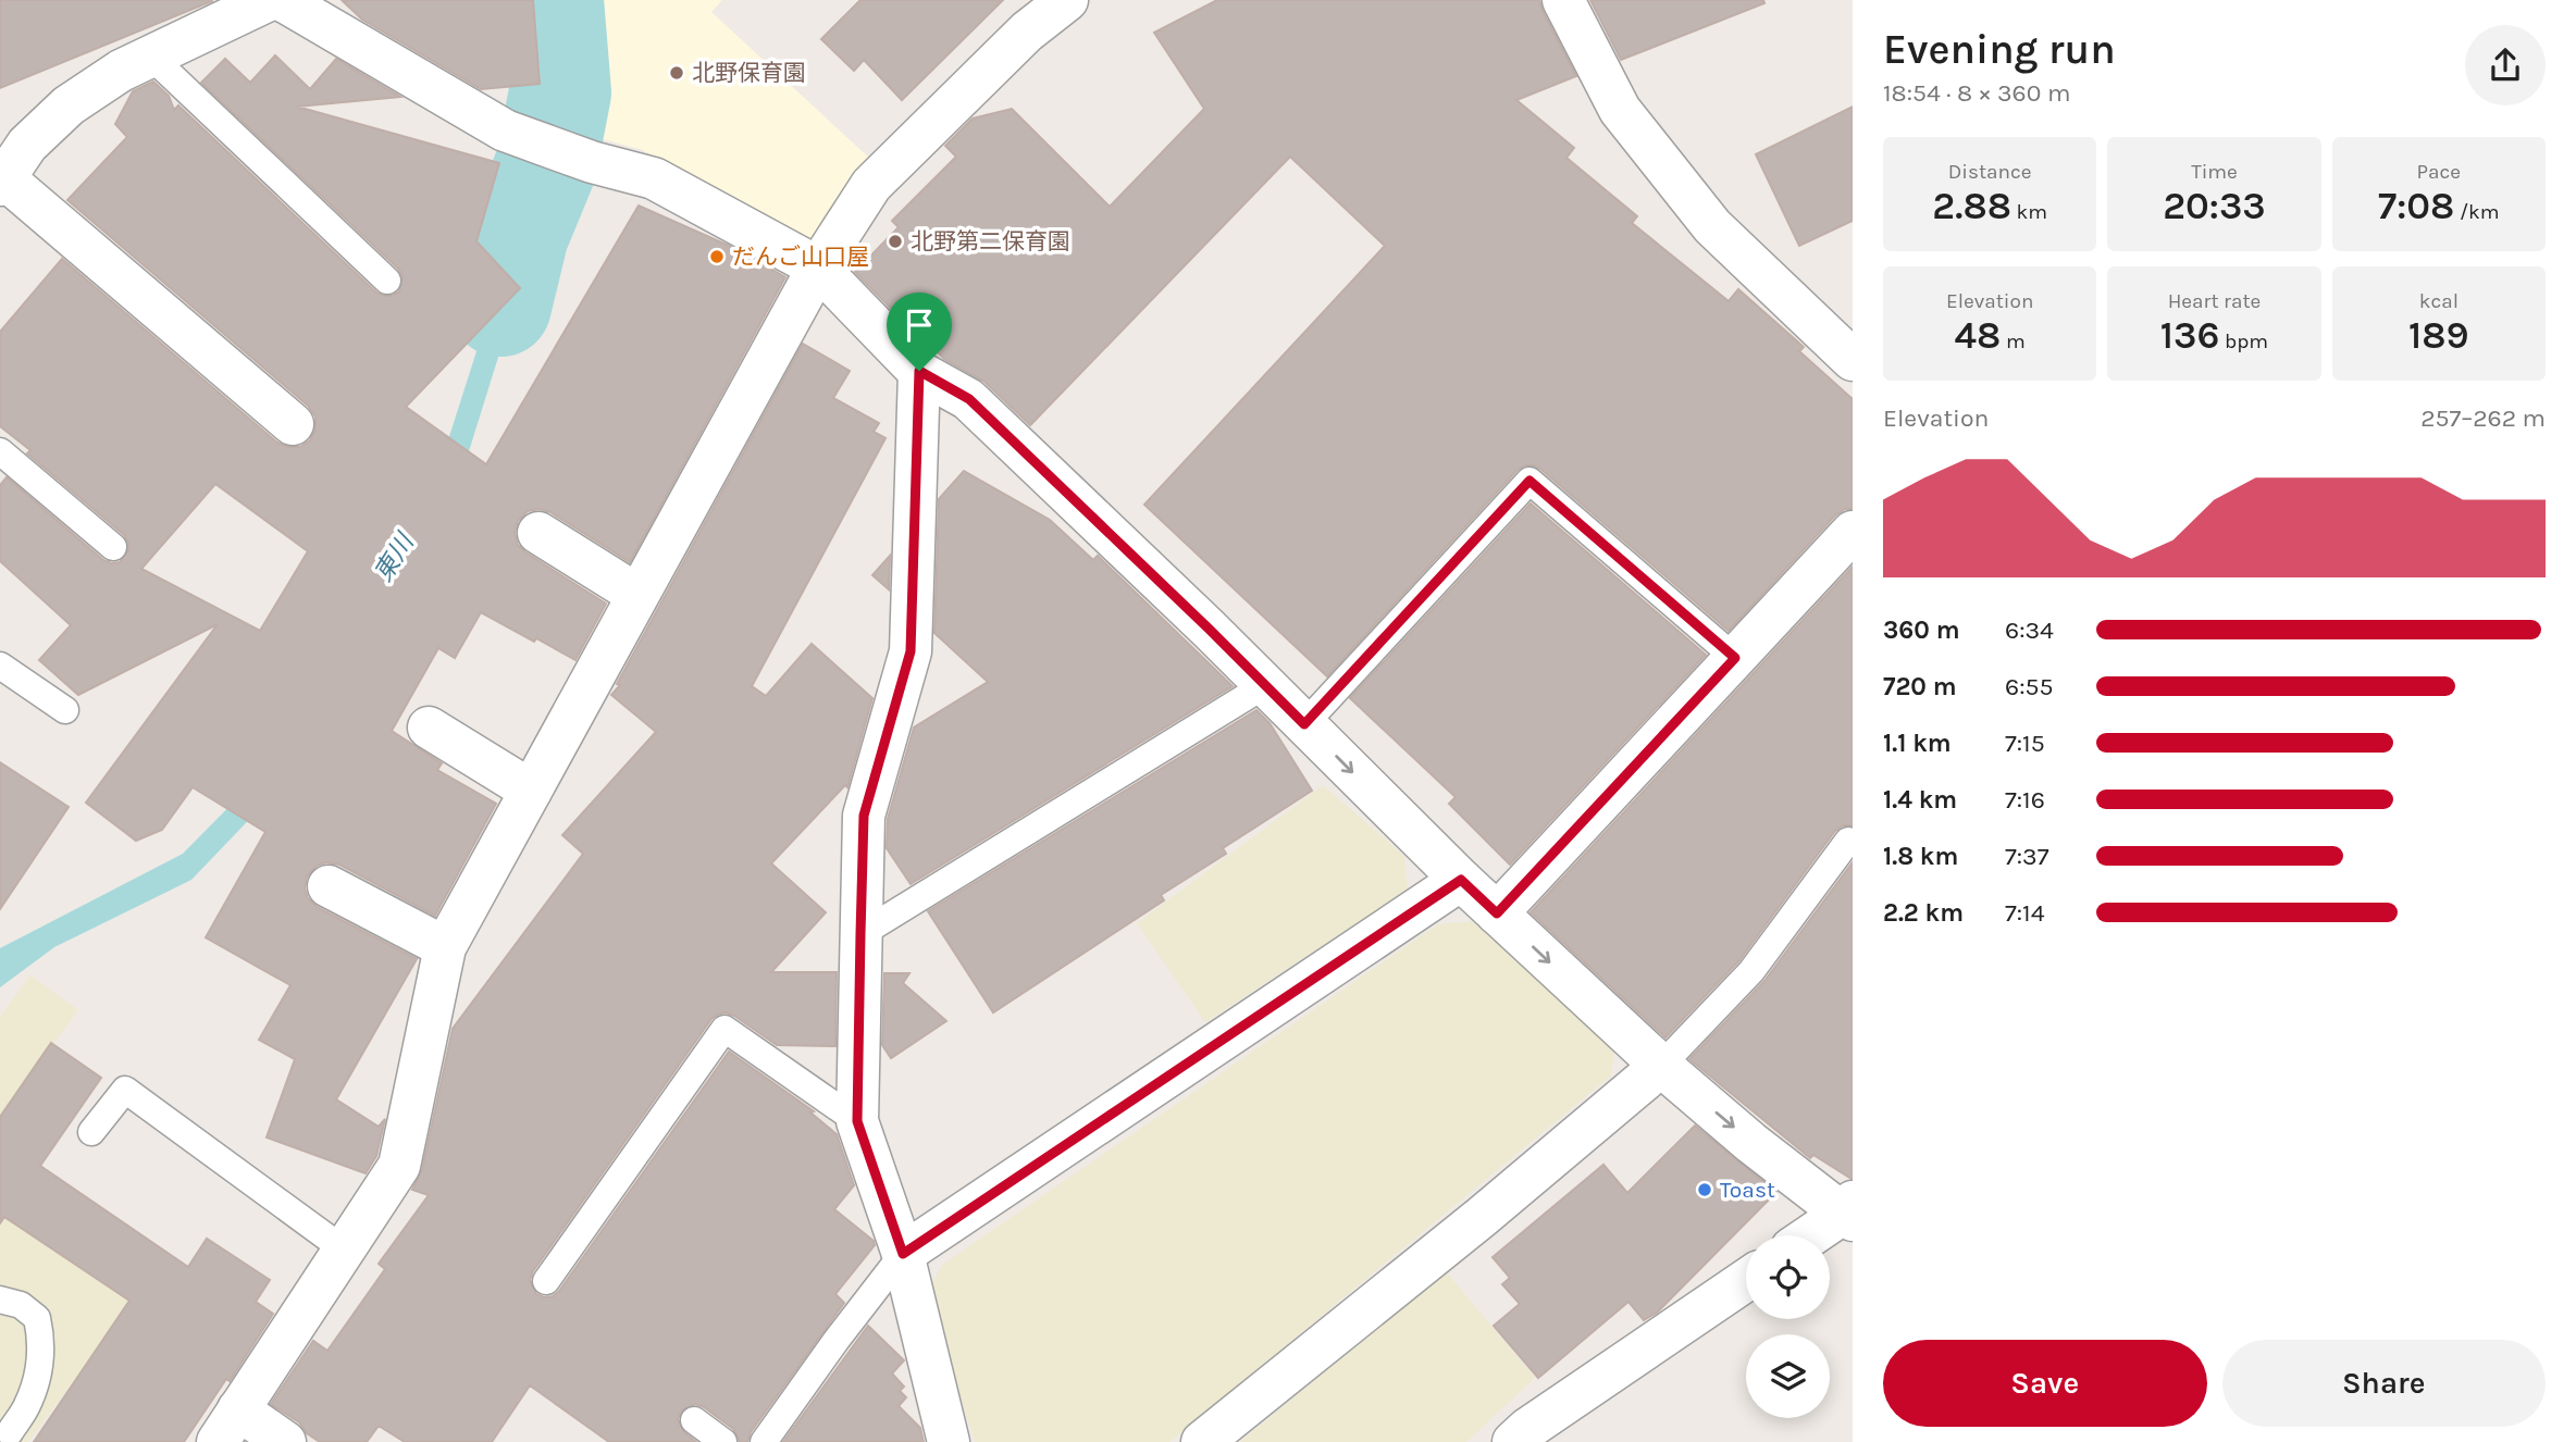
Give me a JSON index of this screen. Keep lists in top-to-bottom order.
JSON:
{
  "water": ["東川"],
  "places": [
    "北野保育園",
    "北野第二保育園",
    "だんご山口屋",
    "Toast"
  ],
  "page": {
    "heading": ["Evening run", "18:54 · 8 × 360 m"],
    "stats": [
      ["Distance", "2.88 km"],
      ["Time", "20:33"],
      ["Pace", "7:08 /km"],
      ["Elevation", "48 m"],
      ["Heart rate", "136 bpm"],
      ["kcal", "189"]
    ],
    "chart": ["Elevation", "257–262 m"],
    "list": [
      {
        "name": "360 m",
        "note": "6:34"
      },
      {
        "name": "720 m",
        "note": "6:55"
      },
      {
        "name": "1.1 km",
        "note": "7:15"
      },
      {
        "name": "1.4 km",
        "note": "7:16"
      },
      {
        "name": "1.8 km",
        "note": "7:37"
      },
      {
        "name": "2.2 km",
        "note": "7:14"
      }
    ],
    "buttons": ["Save", "Share"]
  }
}
